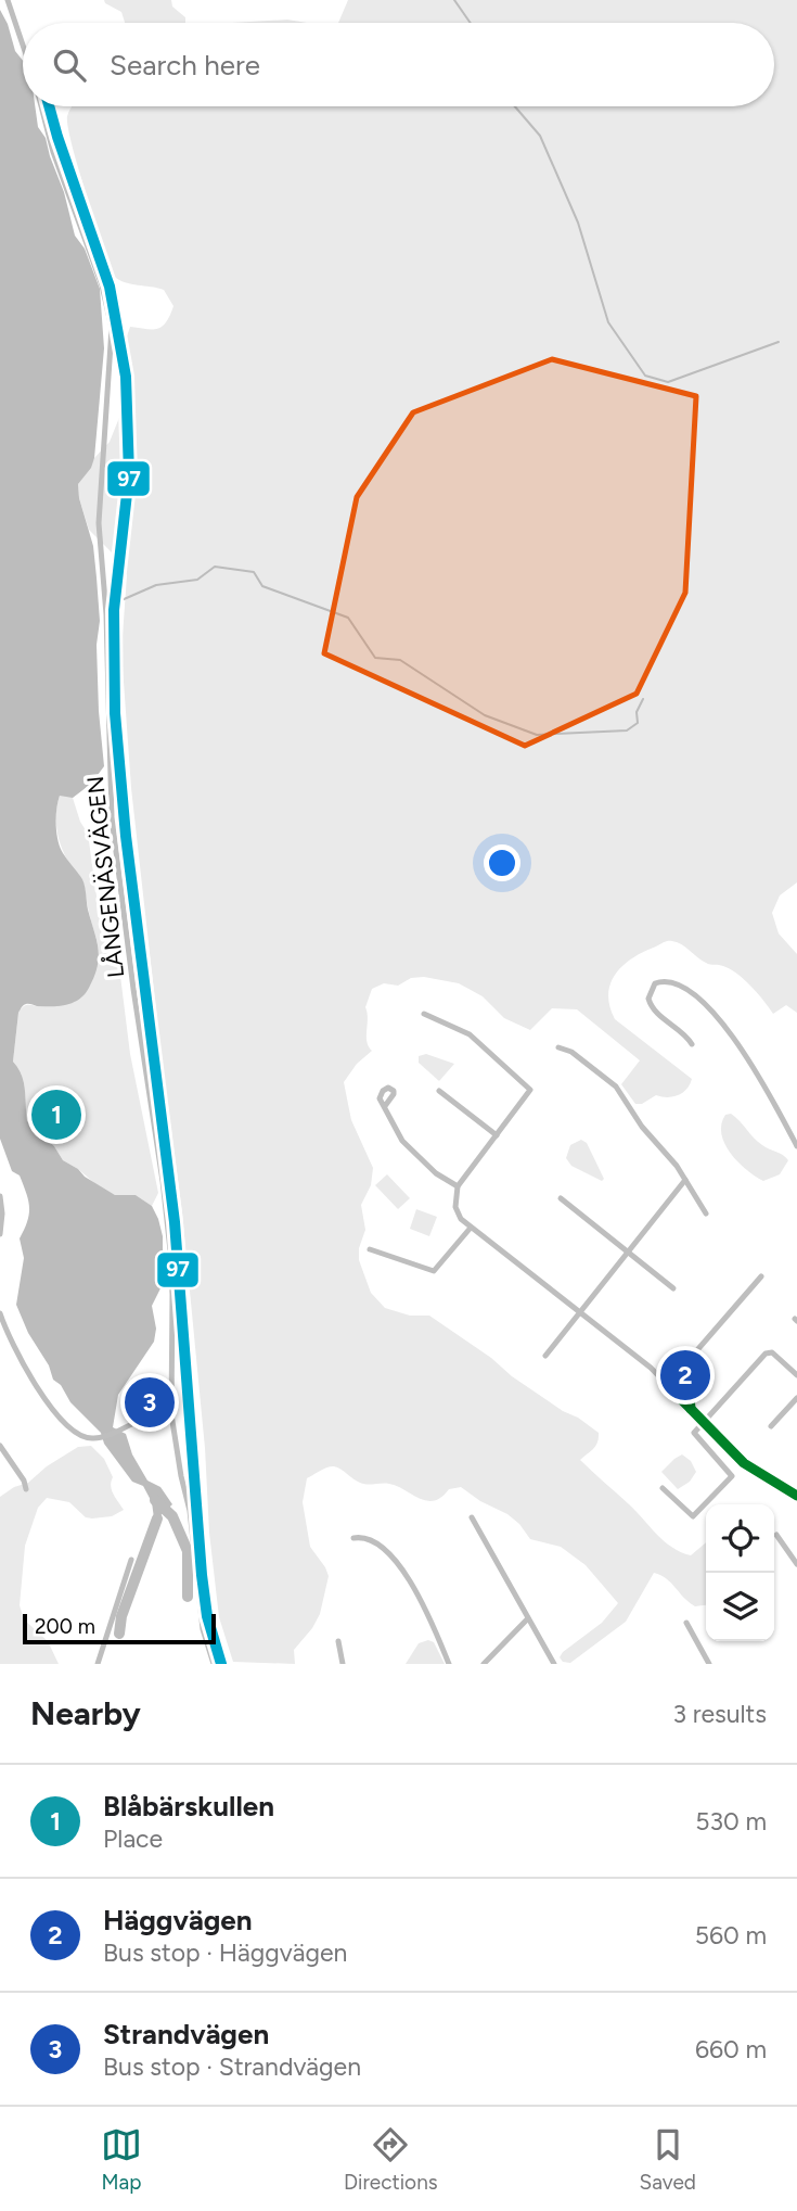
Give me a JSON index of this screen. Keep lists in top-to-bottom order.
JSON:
{
  "streets": {
    "street": ["LÅNGENÄSVÄGEN"]
  },
  "lines": ["transit line 97"],
  "scale_bar": "200 m",
  "page": {
    "search": "Search here",
    "pins": ["1", "2", "3"],
    "scale": "200 m",
    "heading": ["Nearby", "3 results"],
    "list": [
      {
        "mark": "1",
        "name": "Blåbärskullen",
        "note": "Place",
        "value": "530 m"
      },
      {
        "mark": "2",
        "name": "Häggvägen",
        "note": "Bus stop · Häggvägen",
        "value": "560 m"
      },
      {
        "mark": "3",
        "name": "Strandvägen",
        "note": "Bus stop · Strandvägen",
        "value": "660 m"
      }
    ],
    "nav": ["Map", "Directions", "Saved"]
  }
}
